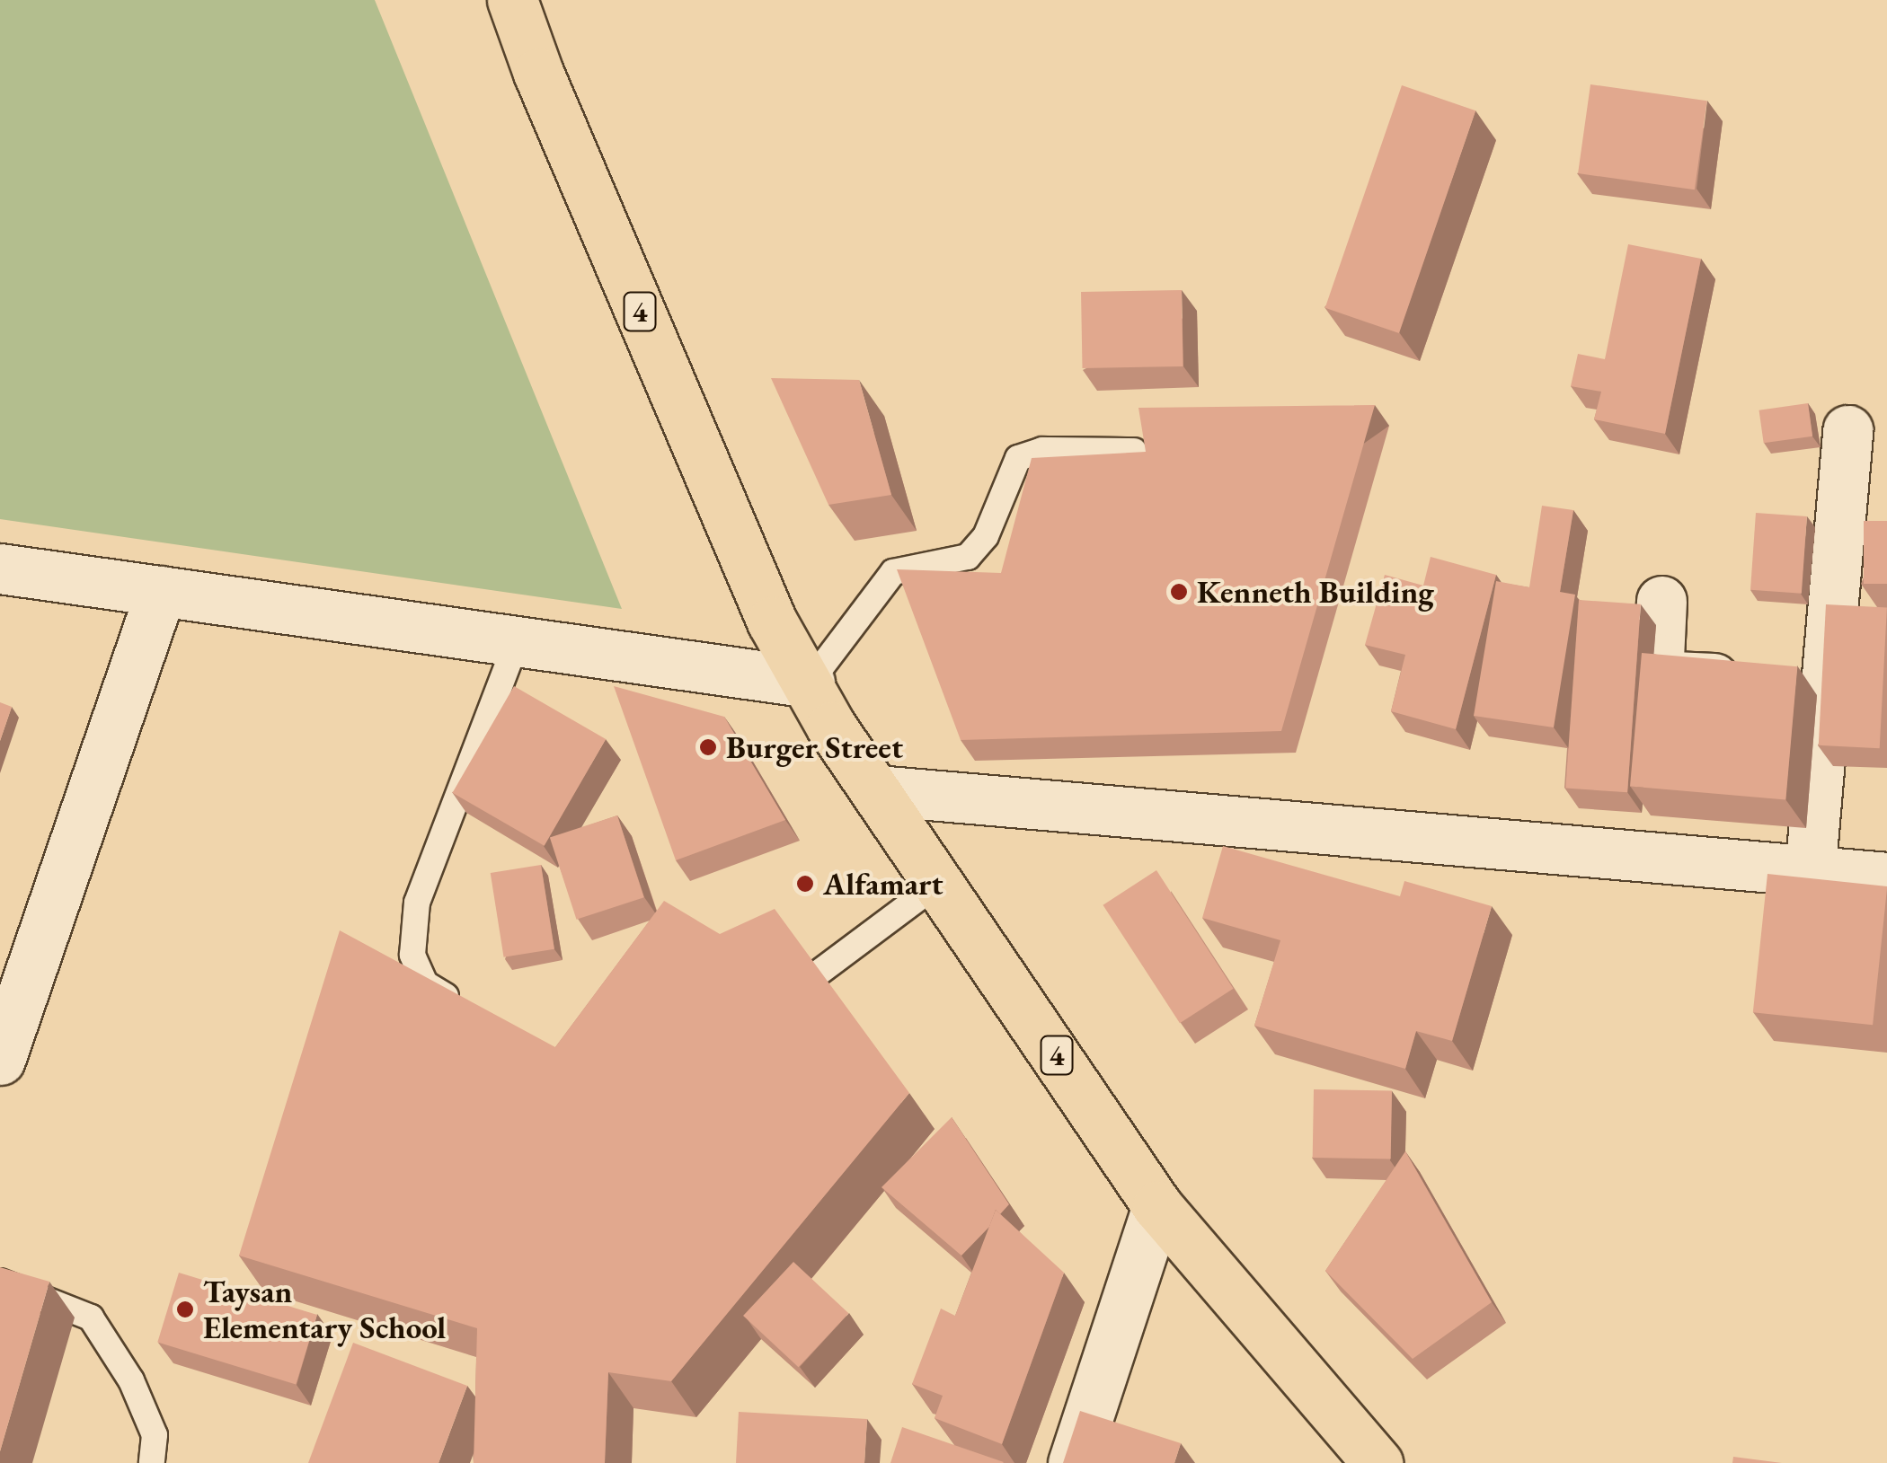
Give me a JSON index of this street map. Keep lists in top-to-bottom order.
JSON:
{
  "streets": {
    "highway": ["4"]
  },
  "places": [
    "Kenneth Building",
    "Burger Street",
    "Alfamart",
    "Taysan Elementary School"
  ]
}
